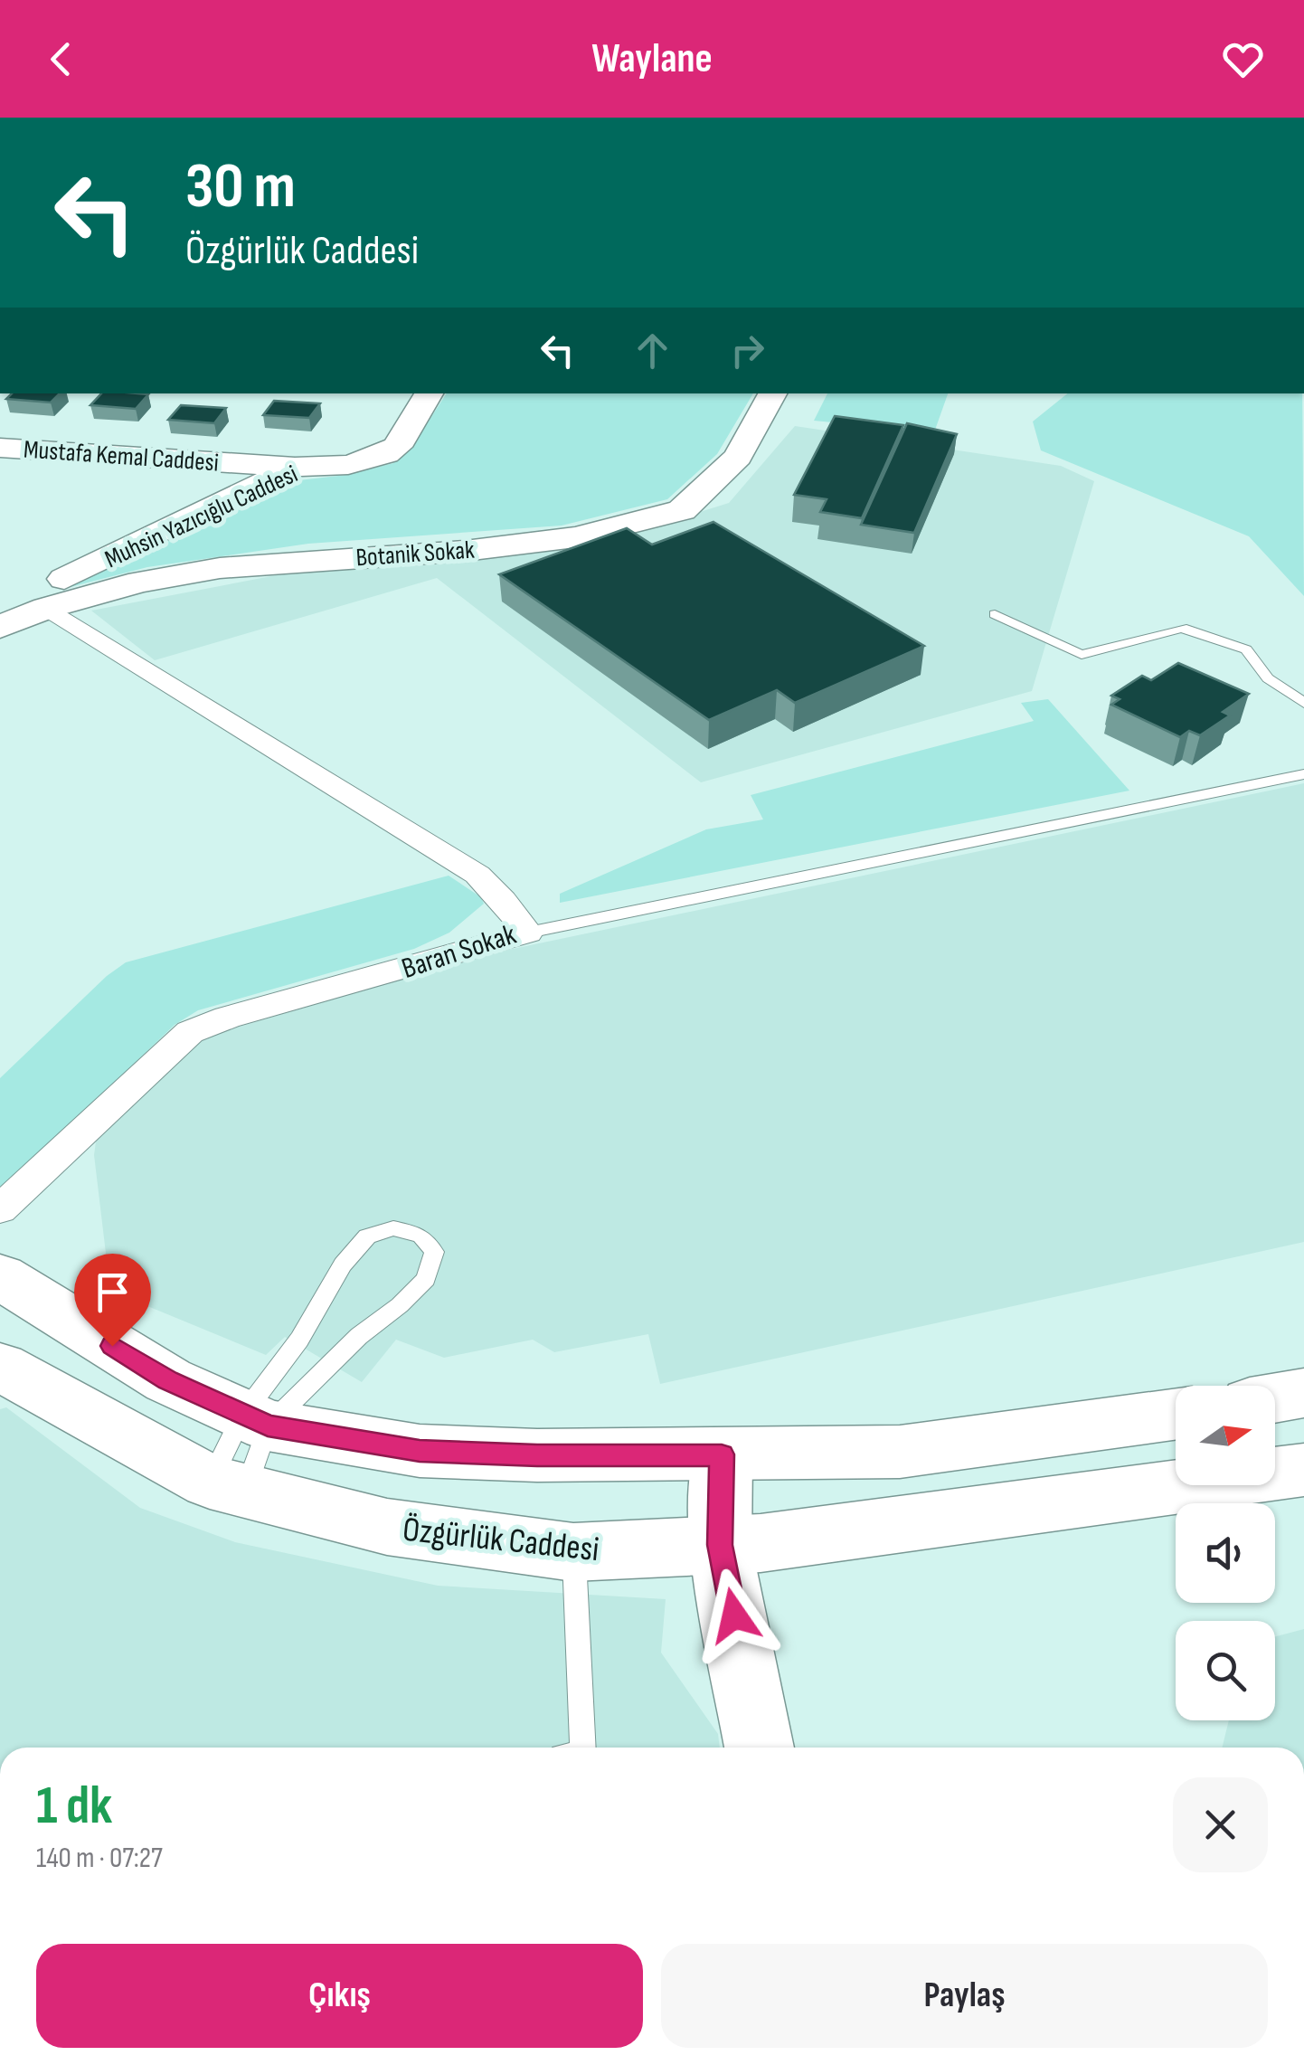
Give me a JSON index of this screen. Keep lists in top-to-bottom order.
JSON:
{
  "streets": {
    "main road": [
      "Mustafa Kemal Caddesi",
      "Muhsin Yazıcığlu Caddesi",
      "Botanik Sokak",
      "Özgürlük Caddesi"
    ],
    "street": ["Baran Sokak"]
  },
  "crossings": [
    ["Mustafa Kemal Caddesi", "Muhsin Yazıcığlu Caddesi"],
    ["Botanik Sokak", "Baran Sokak"]
  ],
  "north": "right",
  "page": {
    "header": "Waylane",
    "turn": ["30 m", "Özgürlük Caddesi"],
    "heading": ["1 dk", "140 m · 07:27"],
    "buttons": ["Çıkış", "Paylaş"]
  }
}
